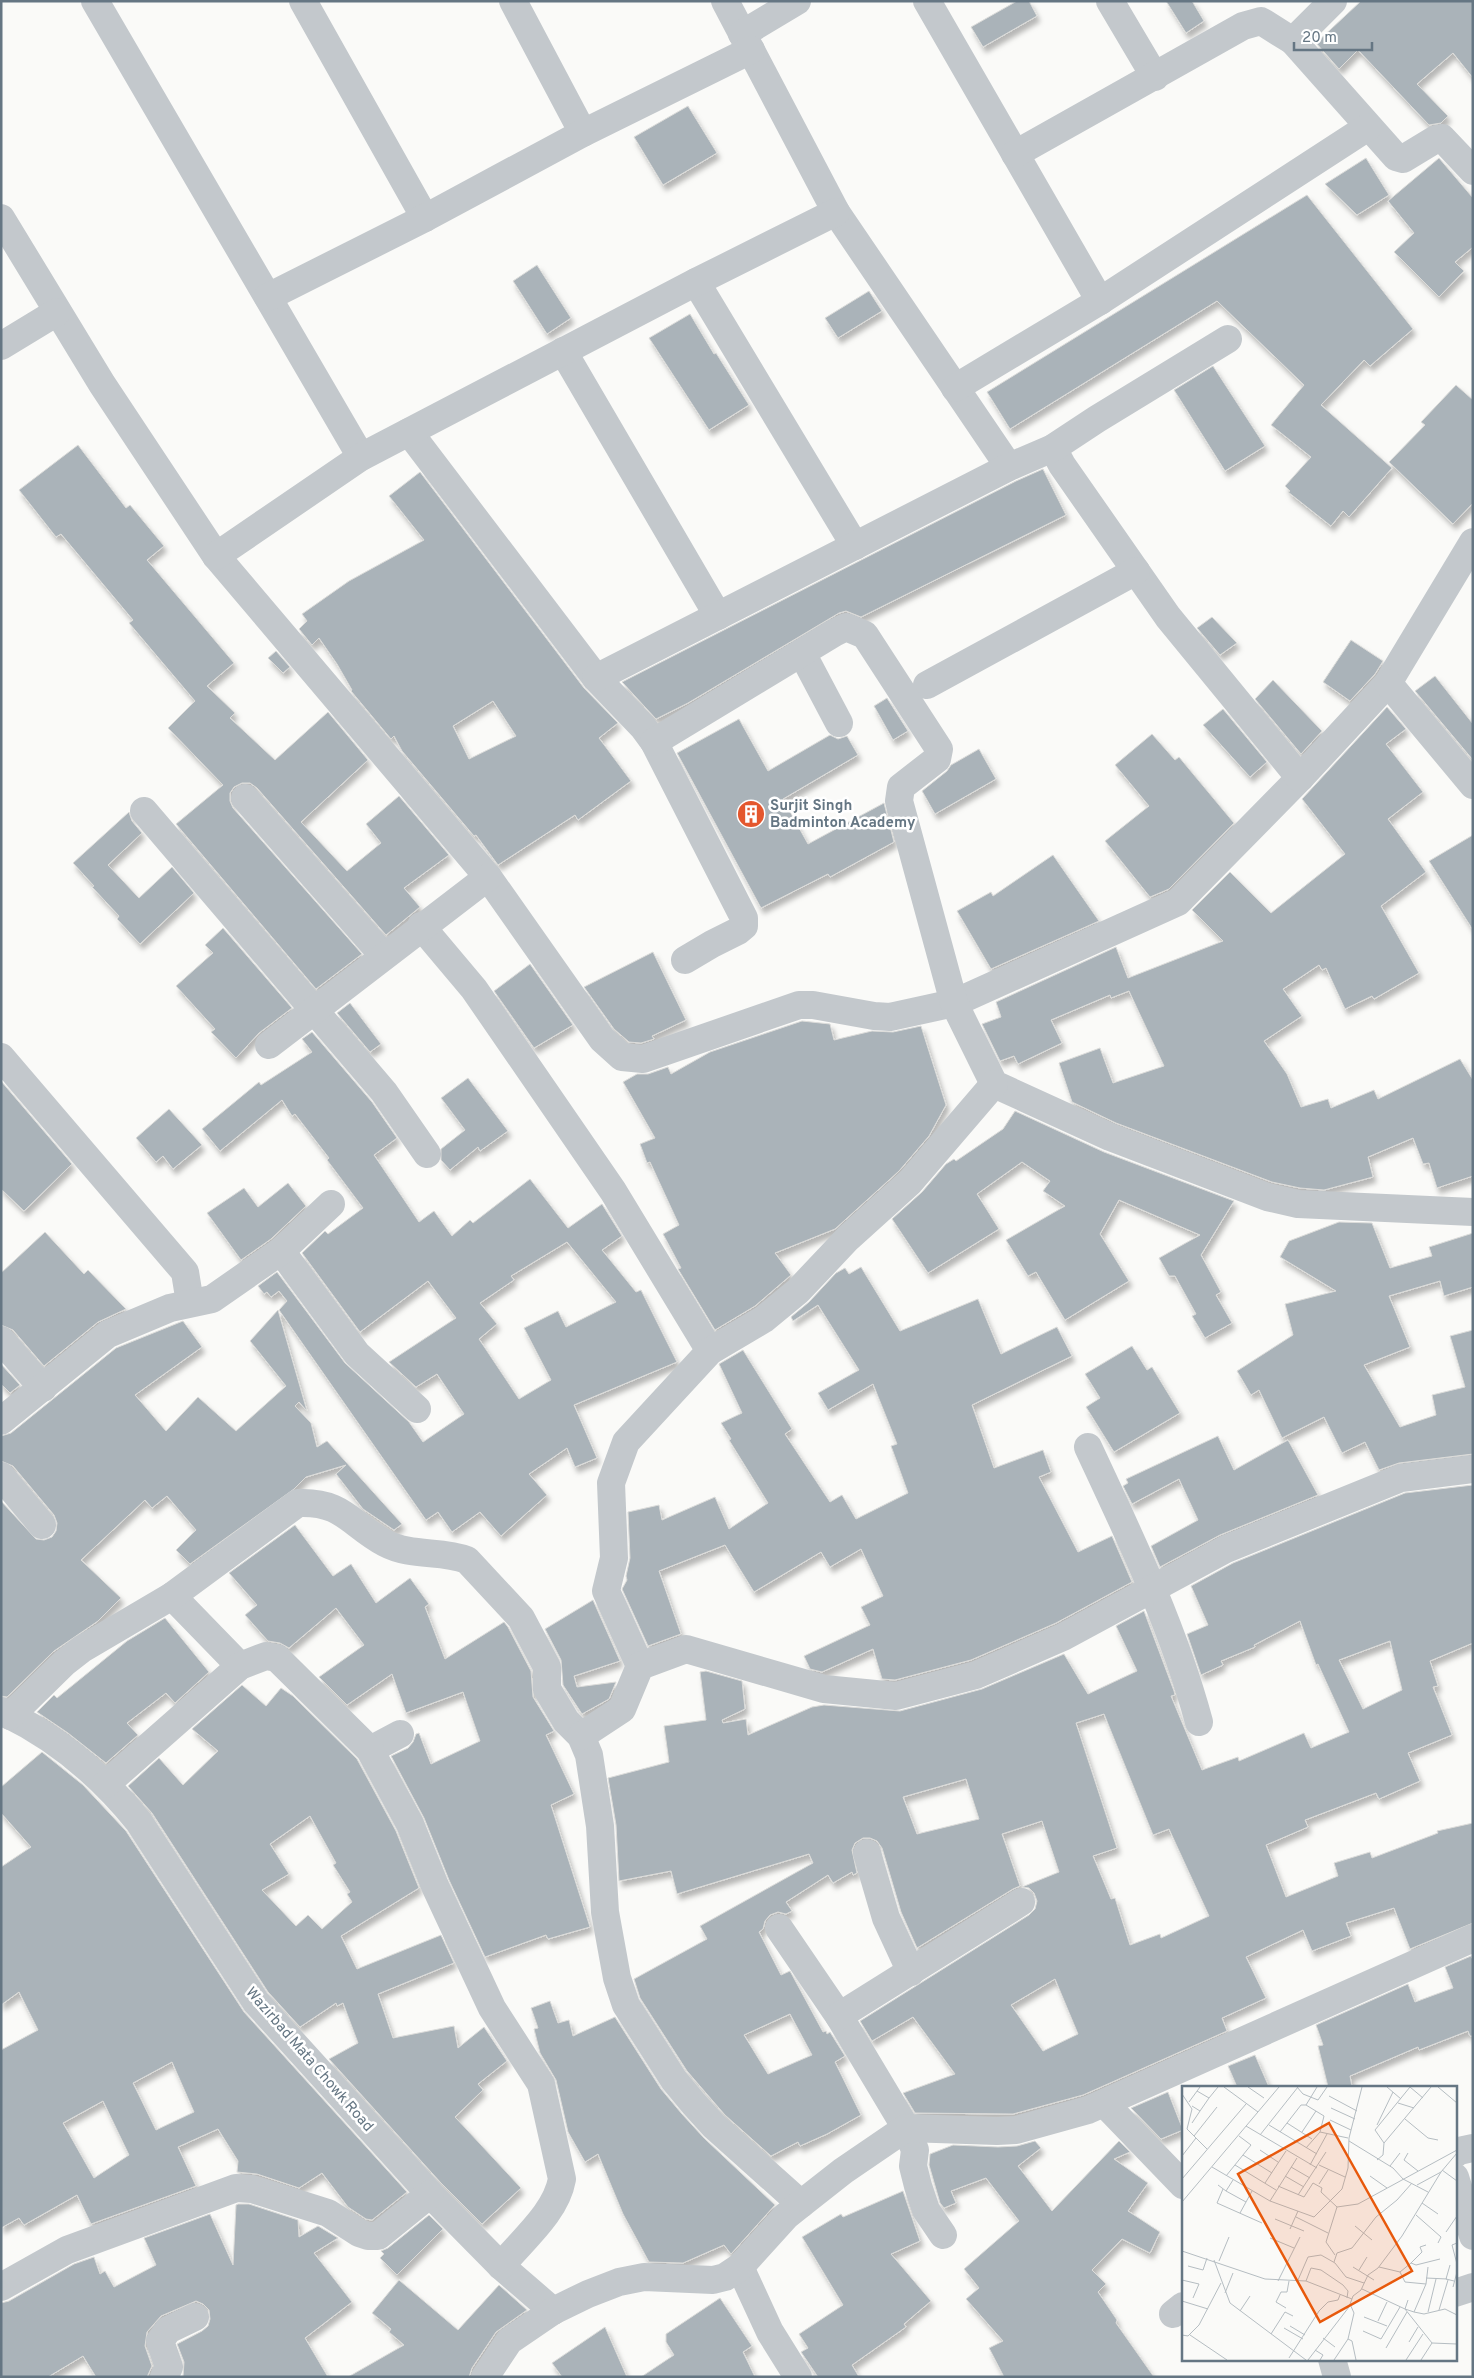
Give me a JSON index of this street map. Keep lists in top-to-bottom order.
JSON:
{
  "streets": {
    "street": ["Wazirbad Mata Chowk Road"]
  },
  "places": {
    "building": ["Surjit Singh Badminton Academy"]
  },
  "scale_bar": "20 m"
}
